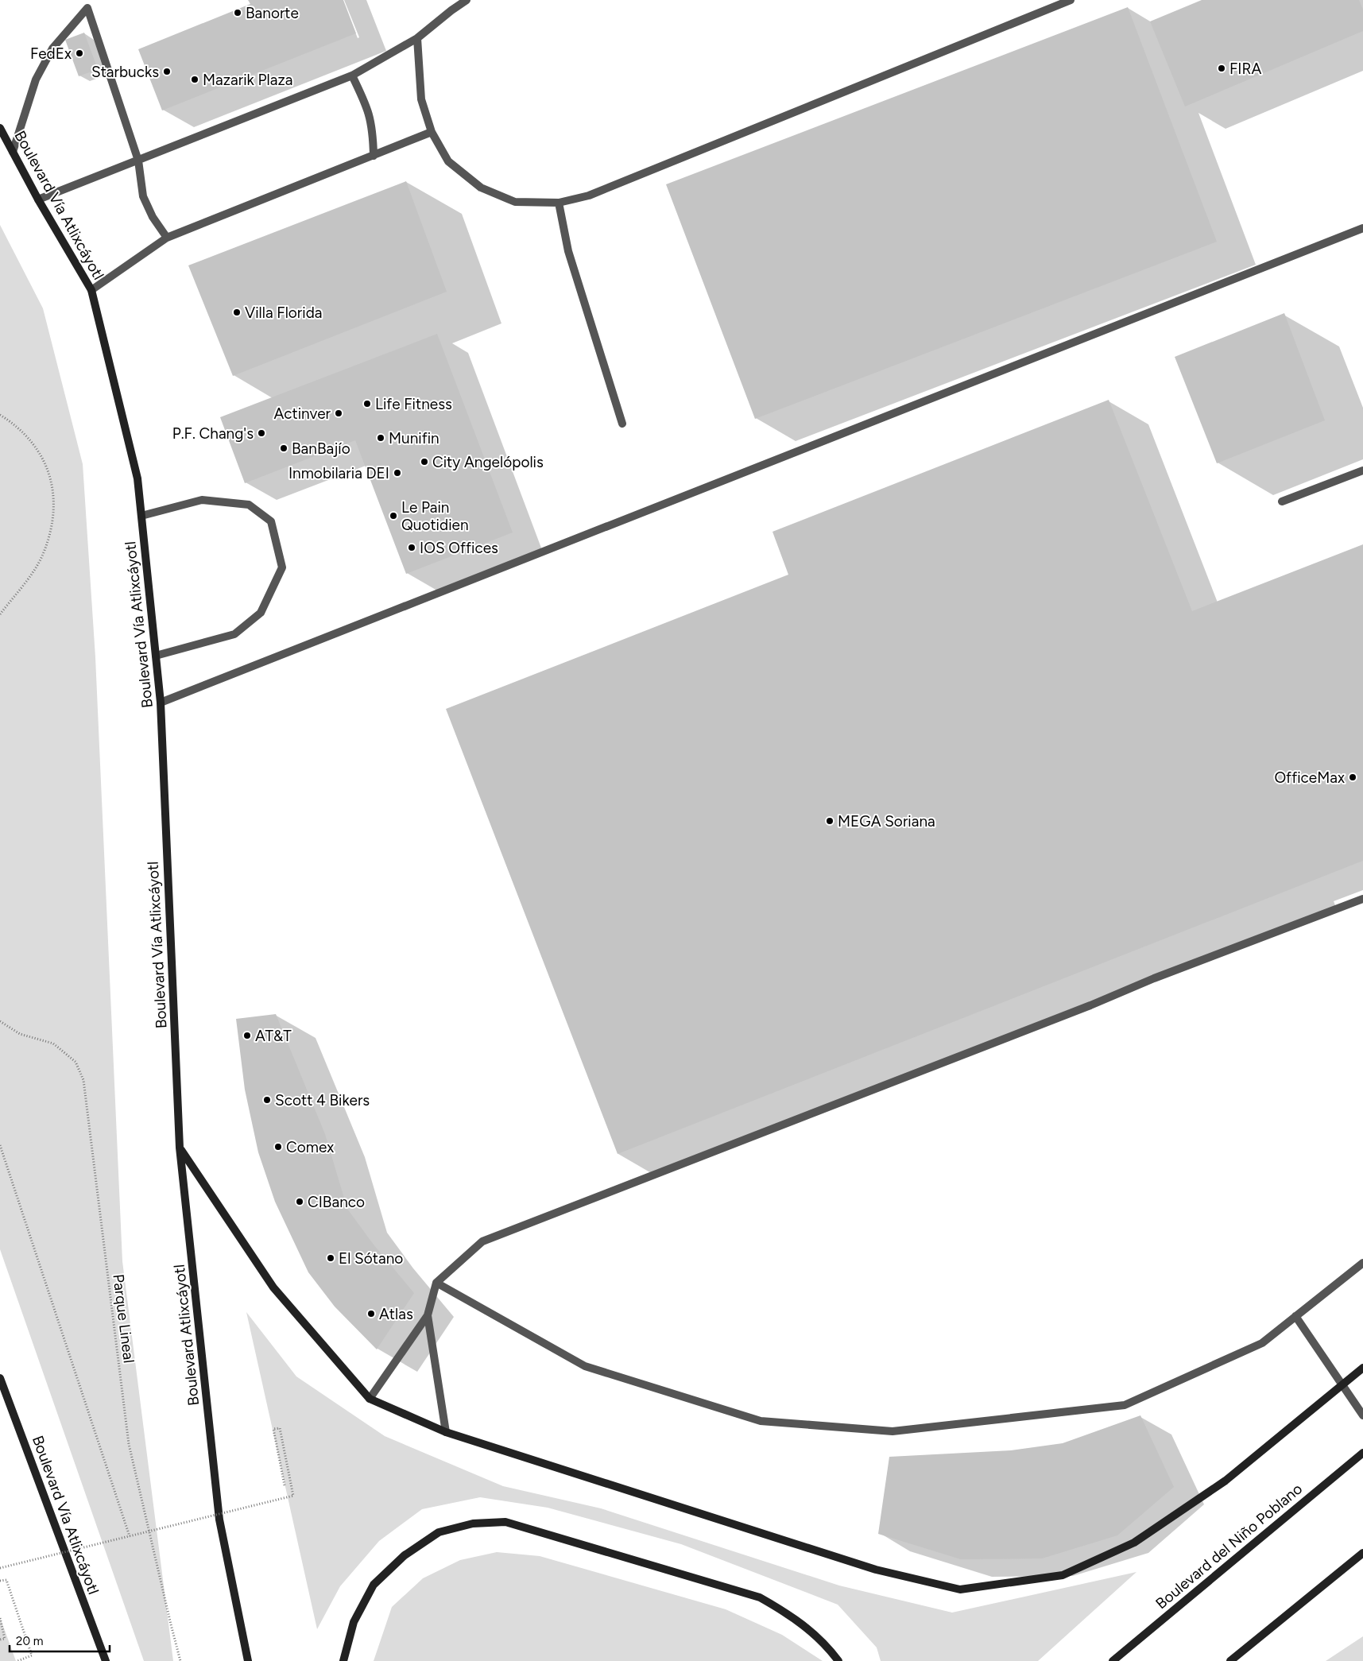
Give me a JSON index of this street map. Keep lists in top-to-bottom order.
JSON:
{
  "streets": {
    "main road": ["Boulevard Vía Atlixcáyotl", "Boulevard Atlixcáyotl", "Boulevard del Niño Poblano"],
    "path": ["Parque Lineal"]
  },
  "crossings": [
    ["Boulevard Vía Atlixcáyotl", "Boulevard Atlixcáyotl"]
  ],
  "places": [
    "Banorte",
    "FedEx",
    "FIRA",
    "Starbucks",
    "Mazarik Plaza",
    "Villa Florida",
    "Life Fitness",
    "Actinver",
    "P.F. Chang's",
    "Munifin",
    "BanBajío",
    "City Angelópolis",
    "Inmobilaria DEI",
    "Le Pain Quotidien",
    "IOS Offices",
    "OfficeMax",
    "MEGA Soriana",
    "AT&T",
    "Scott 4 Bikers",
    "Comex",
    "CIBanco",
    "El Sótano",
    "Atlas"
  ],
  "scale_bar": "20 m"
}
